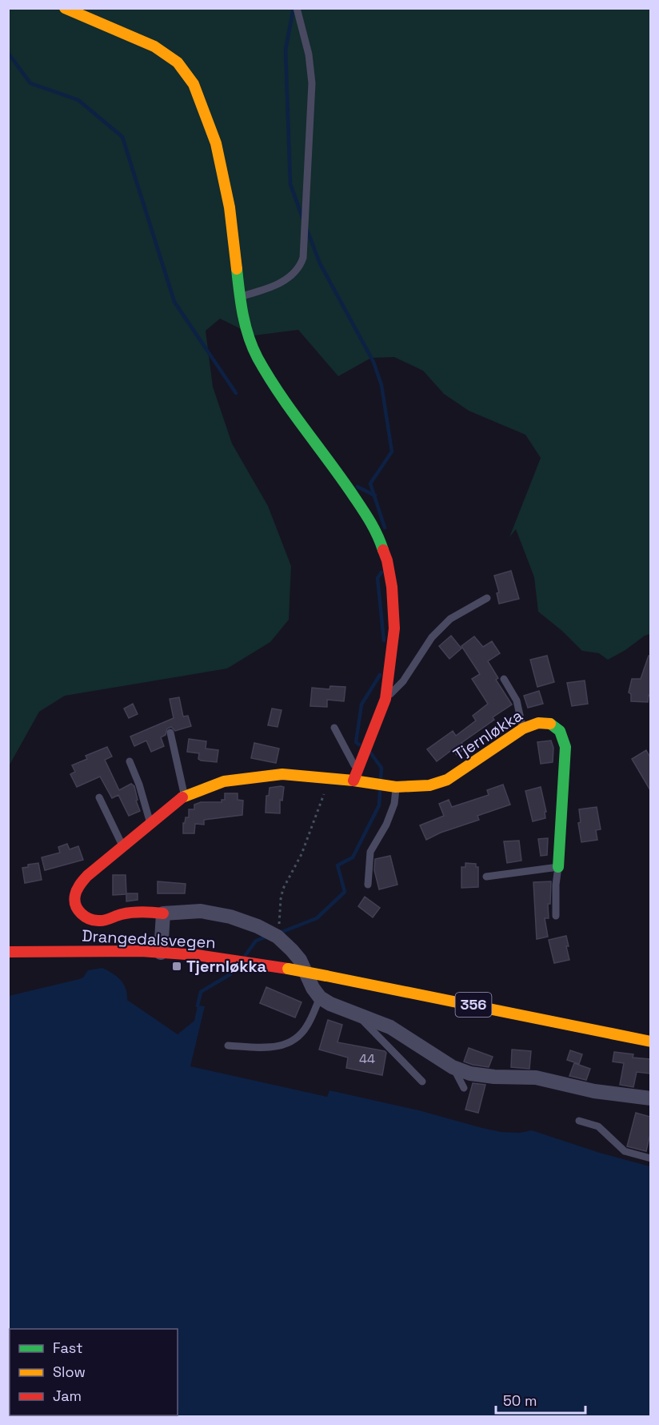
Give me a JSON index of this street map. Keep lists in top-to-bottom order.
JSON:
{
  "streets": {
    "street": ["Tjernløkka", "Drangedalsvegen", "356"]
  },
  "places": {
    "transit": ["Tjernløkka"]
  },
  "house_numbers": ["44"],
  "legend": ["Fast", "Slow", "Jam"],
  "scale_bar": "50 m"
}
